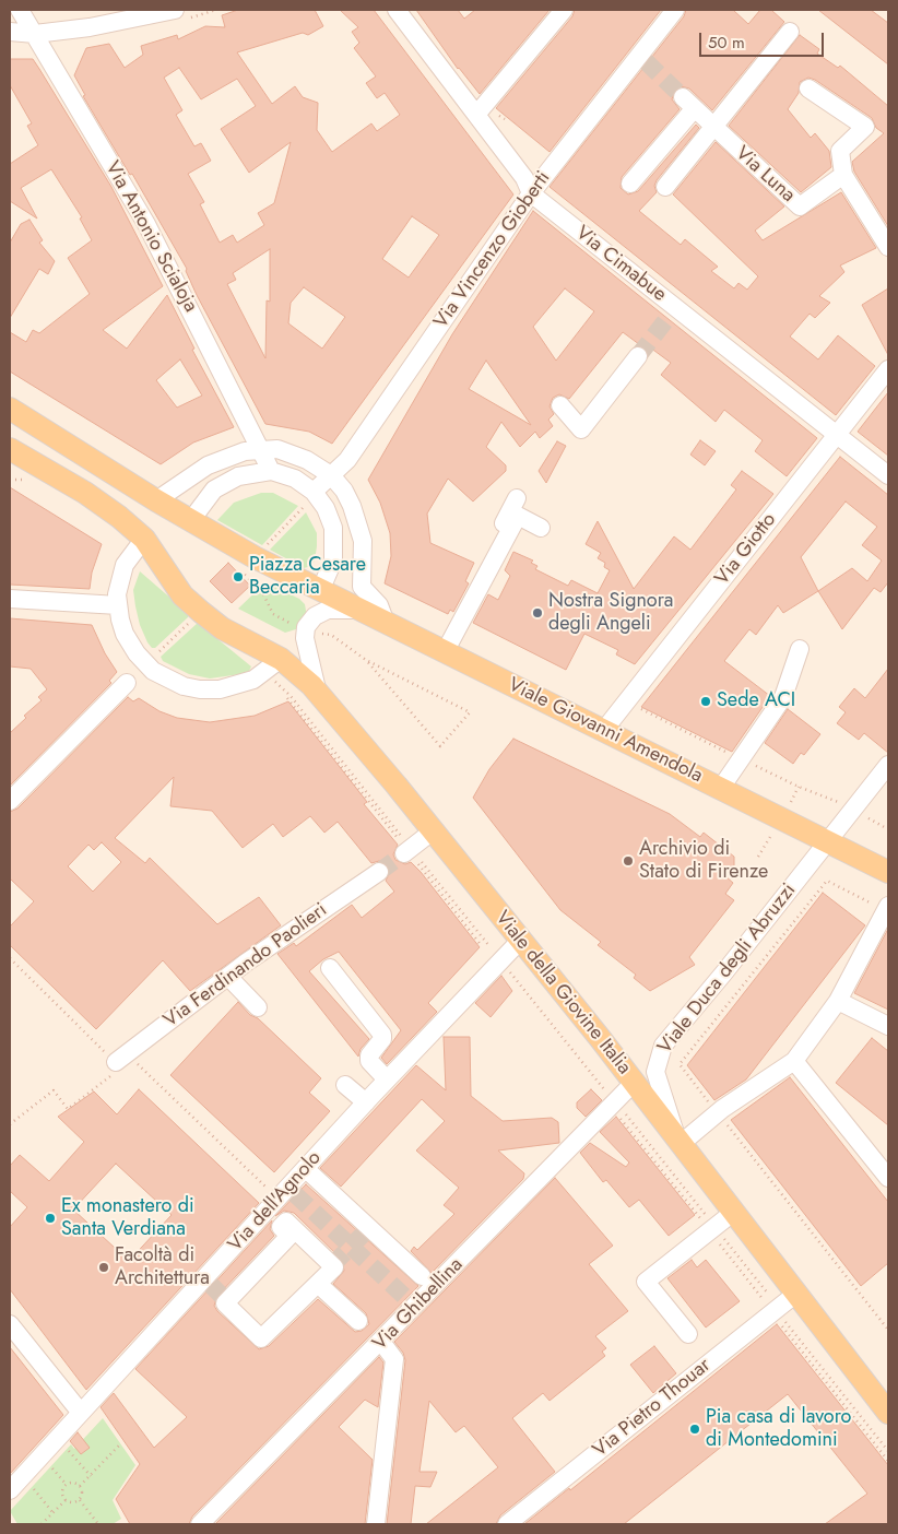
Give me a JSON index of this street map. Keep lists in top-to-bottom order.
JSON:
{
  "streets": {
    "main road": ["Viale Giovanni Amendola", "Viale della Giovine Italia"],
    "street": [
      "Via Luna",
      "Via Antonio Scialoja",
      "Via Vincenzo Gioberti",
      "Via Cimabue",
      "Via Giotto",
      "Via Ferdinando Paolieri",
      "Viale Duca degli Abruzzi",
      "Via dell'Agnolo",
      "Via Ghibellina",
      "Via Pietro Thouar"
    ]
  },
  "crossings": [
    ["Via Vincenzo Gioberti", "Via Cimabue"],
    ["Via Cimabue", "Via Giotto"],
    ["Via Giotto", "Viale Giovanni Amendola"],
    ["Viale Giovanni Amendola", "Viale Duca degli Abruzzi"],
    ["Viale Duca degli Abruzzi", "Viale della Giovine Italia"],
    ["Viale della Giovine Italia", "Via dell'Agnolo"],
    ["Viale della Giovine Italia", "Via Ghibellina"],
    ["Viale della Giovine Italia", "Via Pietro Thouar"]
  ],
  "places": [
    "Piazza Cesare Beccaria",
    "Nostra Signora degli Angeli",
    "Sede ACI",
    "Archivio di Stato di Firenze",
    "Ex monastero di Santa Verdiana",
    "Facoltà di Architettura",
    "Pia casa di lavoro di Montedomini"
  ],
  "scale_bar": "50 m"
}
